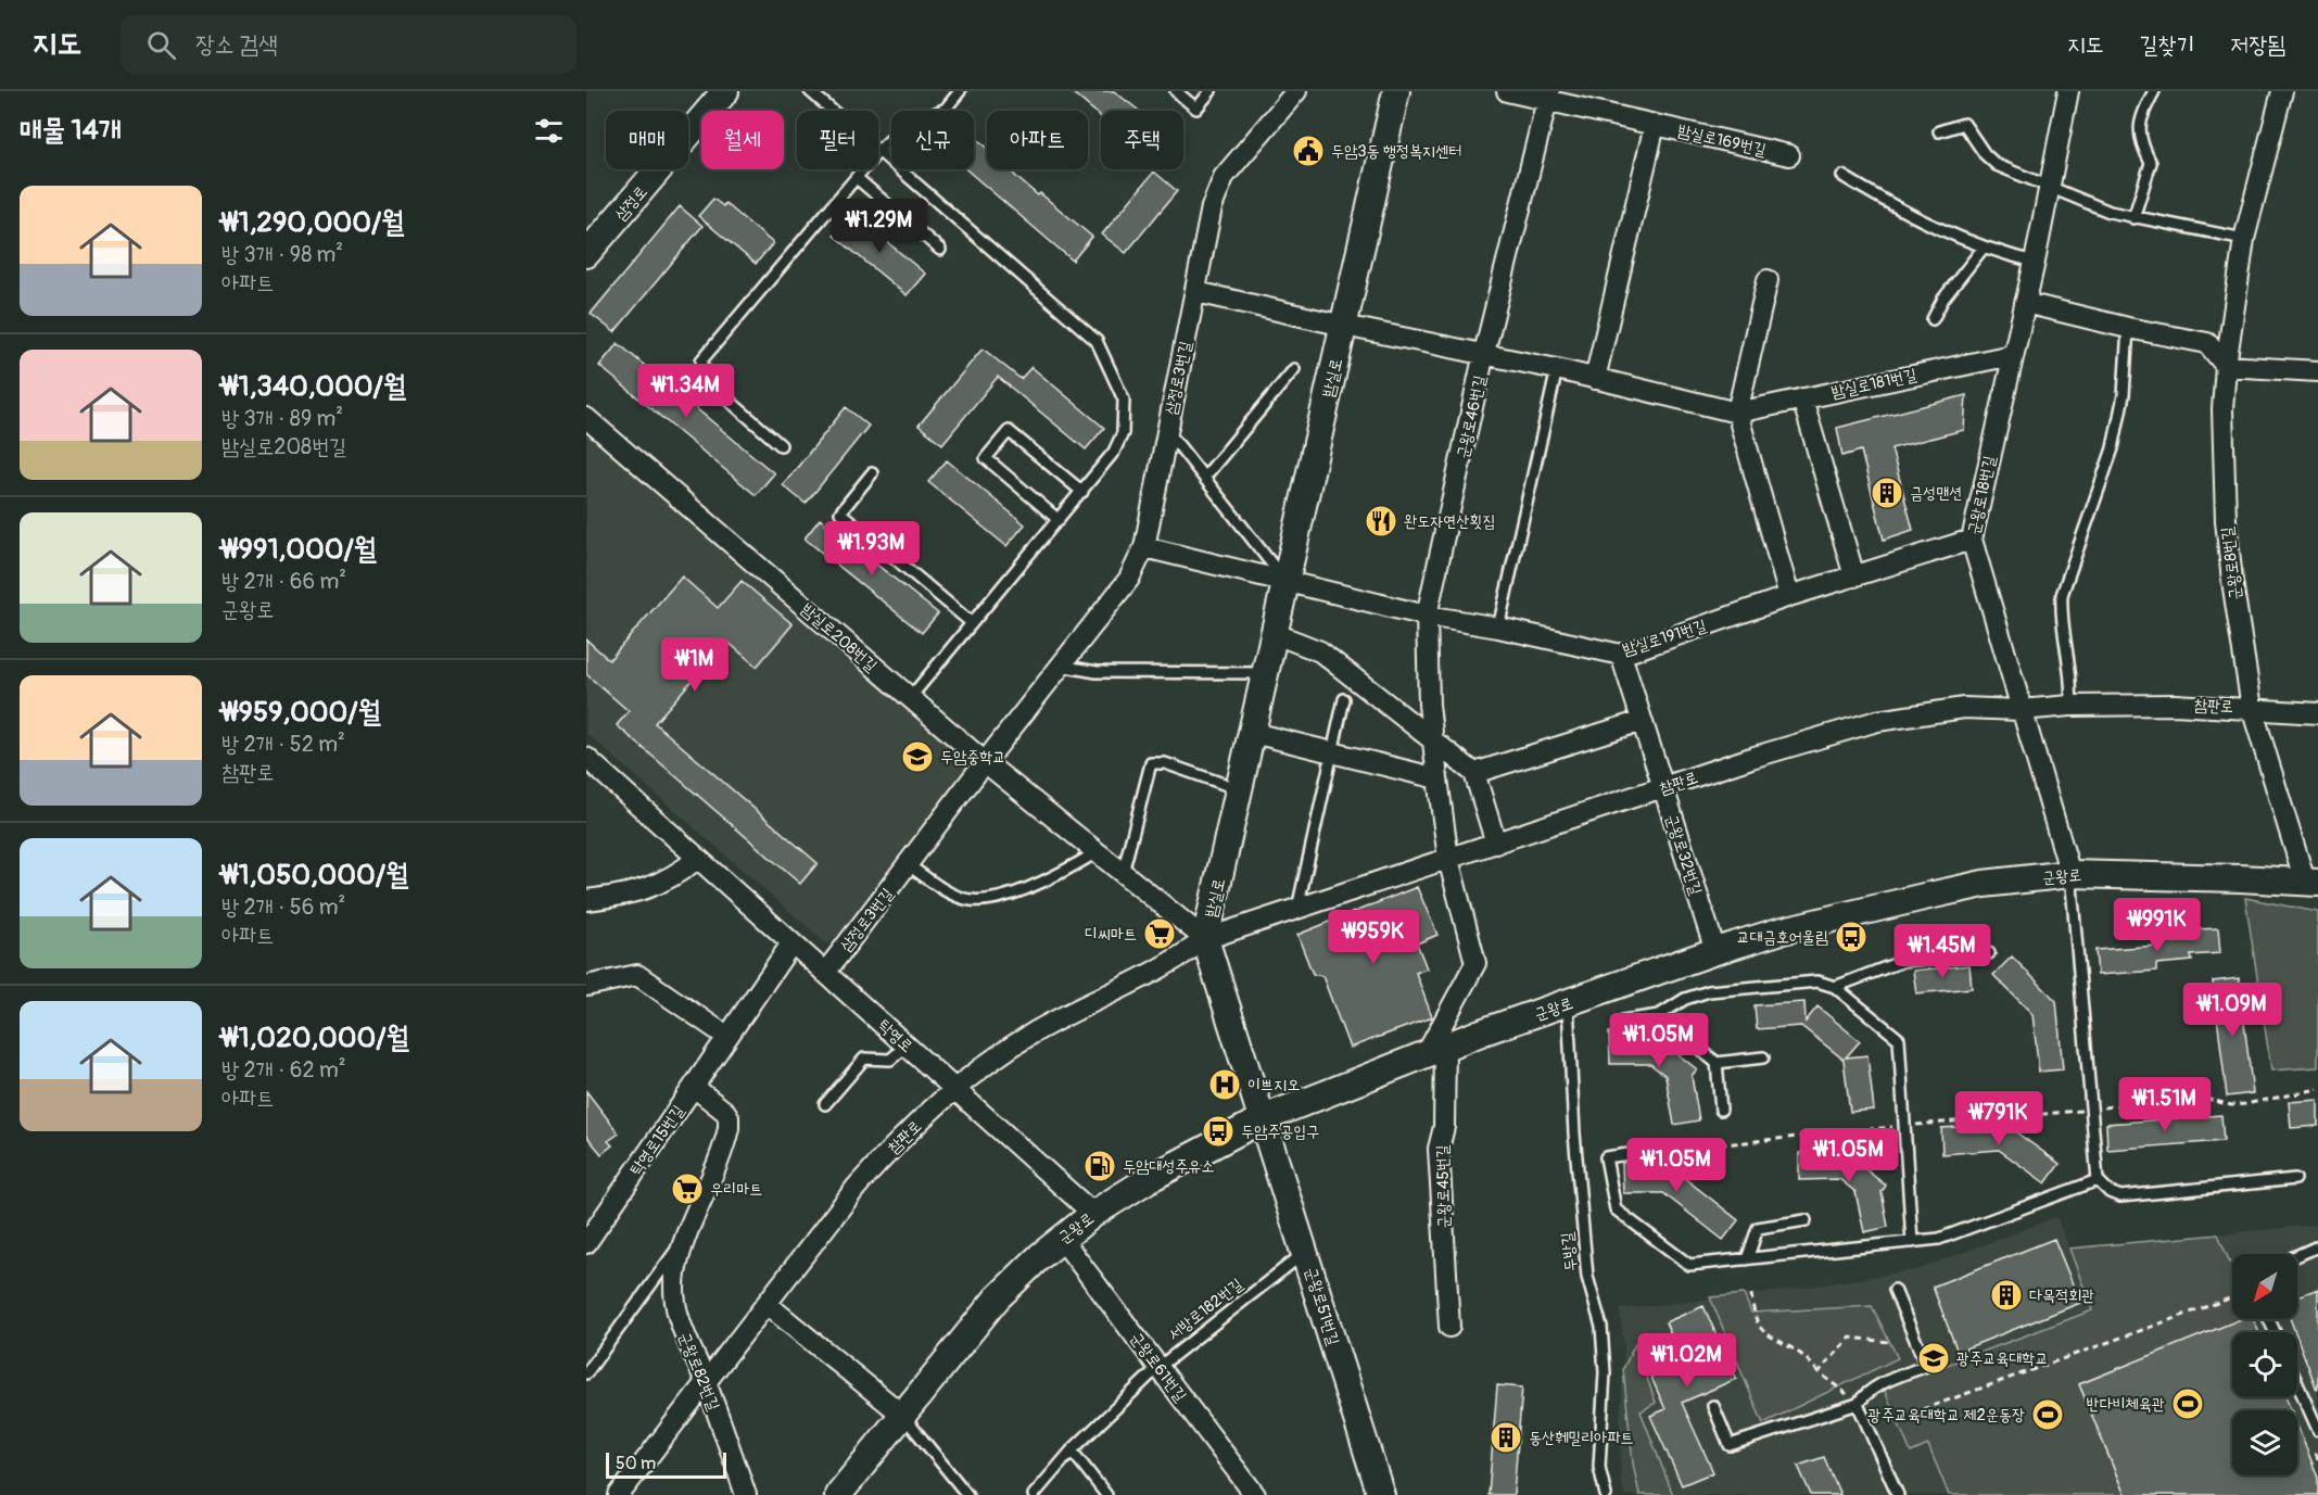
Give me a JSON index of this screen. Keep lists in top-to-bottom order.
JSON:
{
  "streets": {
    "main road": [
      "삼정로",
      "밤실로",
      "군왕로",
      "군왕로51번길"
    ],
    "street": [
      "밤실로169번길",
      "삼정로3번길",
      "밤실로181번길",
      "군왕로46번길",
      "군왕로18번길",
      "군왕로8번길",
      "밤실로208번길",
      "밤실로191번길",
      "참판로",
      "군왕로32번길",
      "탁영로",
      "탁영로15번길",
      "군왕로45번길",
      "군왕로61번길",
      "군왕로82번길"
    ],
    "lane": ["두방길", "서방로182번길"]
  },
  "crossings": [
    ["밤실로169번길", "군왕로46번길"],
    ["삼정로3번길", "밤실로208번길"],
    ["삼정로3번길", "탁영로"],
    ["밤실로", "밤실로181번길"],
    ["밤실로", "밤실로208번길"],
    ["밤실로", "밤실로191번길"],
    ["밤실로", "참판로"],
    ["밤실로", "군왕로"],
    ["밤실로", "군왕로51번길"],
    ["밤실로181번길", "군왕로46번길"],
    ["밤실로181번길", "군왕로18번길"],
    ["군왕로46번길", "밤실로191번길"],
    ["군왕로46번길", "참판로"],
    ["군왕로46번길", "군왕로"],
    ["군왕로46번길", "군왕로45번길"],
    ["군왕로18번길", "밤실로191번길"],
    ["군왕로18번길", "참판로"],
    ["군왕로18번길", "군왕로"],
    ["군왕로8번길", "참판로"],
    ["군왕로8번길", "군왕로"],
    ["밤실로208번길", "참판로"],
    ["밤실로191번길", "군왕로32번길"],
    ["참판로", "군왕로32번길"],
    ["참판로", "탁영로"],
    ["참판로", "군왕로82번길"],
    ["군왕로32번길", "군왕로"],
    ["군왕로", "탁영로"],
    ["군왕로", "군왕로45번길"],
    ["군왕로", "두방길"],
    ["군왕로", "군왕로51번길"],
    ["군왕로", "군왕로61번길"],
    ["탁영로", "탁영로15번길"],
    ["탁영로15번길", "군왕로82번길"],
    ["군왕로51번길", "서방로182번길"],
    ["서방로182번길", "군왕로61번길"]
  ],
  "places": {
    "public building": ["두암3동 행정복지센터"],
    "building": ["금성맨션", "다목적회관", "동산훼밀리아파트"],
    "restaurant": ["완도자연산횟집"],
    "school or university": ["두암중학교", "광주교육대학교"],
    "supermarket": ["디씨마트", "우리마트"],
    "bus stop": ["교대금호어울림", "두암주공입구"],
    "hospital": ["이쁘지오"],
    "fuel station": ["두암대성주유소"],
    "sports": ["반다비체육관", "광주교육대학교 제2운동장"]
  },
  "scale_bar": "50 m",
  "north": "bottom left",
  "page": {
    "header": "지도",
    "search": "장소 검색",
    "nav": ["지도", "길찾기", "저장됨"],
    "heading": "매물 14개",
    "chip": [
      "매매",
      "월세",
      "필터",
      "신규",
      "아파트",
      "주택"
    ],
    "list": [
      {
        "name": "₩1,290,000/월",
        "note": "방 3개 · 98 m² · 아파트"
      },
      {
        "name": "₩1,340,000/월",
        "note": "방 3개 · 89 m² · 밤실로208번길"
      },
      {
        "name": "₩991,000/월",
        "note": "방 2개 · 66 m² · 군왕로"
      },
      {
        "name": "₩959,000/월",
        "note": "방 2개 · 52 m² · 참판로"
      },
      {
        "name": "₩1,050,000/월",
        "note": "방 2개 · 56 m² · 아파트"
      },
      {
        "name": "₩1,020,000/월",
        "note": "방 2개 · 62 m² · 아파트"
      }
    ],
    "price": [
      "₩1.29M",
      "₩1.34M",
      "₩1.93M",
      "₩1M",
      "₩991K",
      "₩959K",
      "₩1.45M",
      "₩1.09M",
      "₩1.05M",
      "₩1.51M",
      "₩791K",
      "₩1.05M",
      "₩1.05M",
      "₩1.02M"
    ],
    "scale": "50 m"
  }
}
